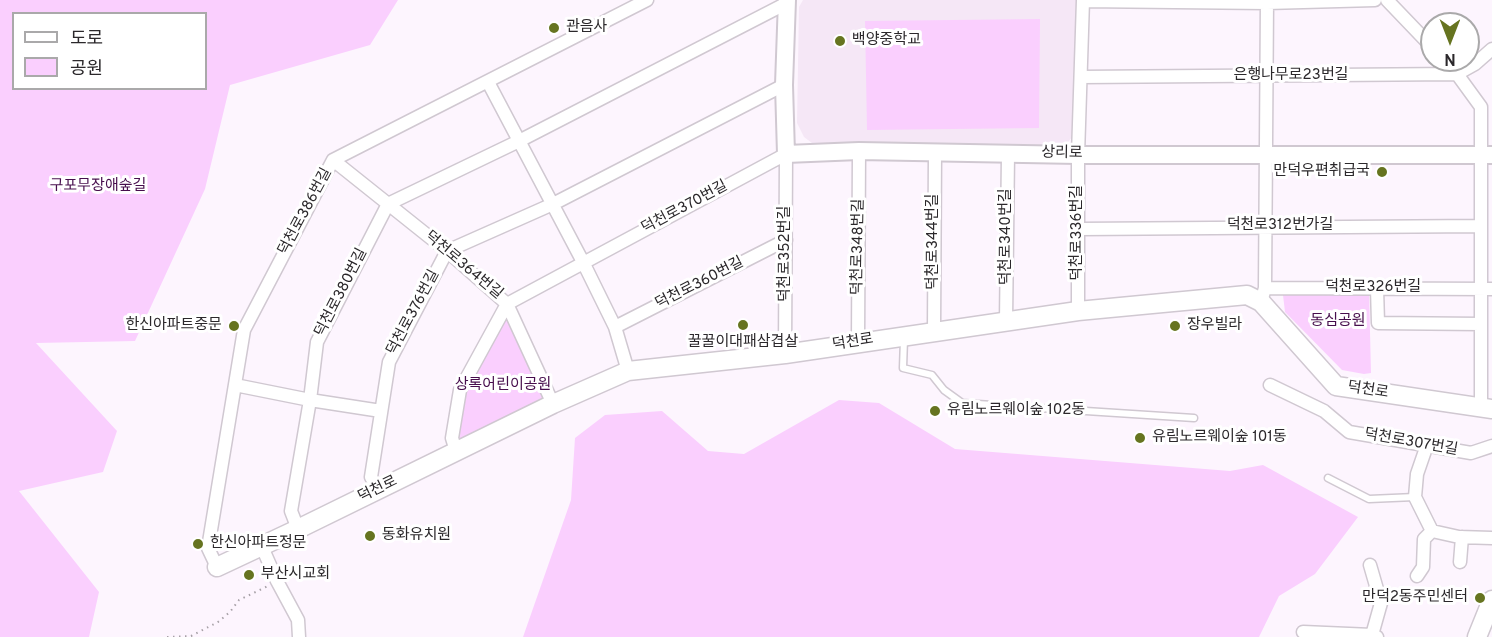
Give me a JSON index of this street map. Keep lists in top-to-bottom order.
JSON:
{
  "streets": {
    "main road": ["덕천로"],
    "street": [
      "은행나무로23번길",
      "상리로",
      "덕천로370번길",
      "덕천로386번길",
      "덕천로312번가길",
      "덕천로336번길",
      "덕천로340번길",
      "덕천로344번길",
      "덕천로348번길",
      "덕천로352번길",
      "덕천로364번길",
      "덕천로360번길",
      "덕천로326번길",
      "덕천로380번길",
      "덕천로376번길",
      "덕천로307번길"
    ]
  },
  "crossings": [
    ["은행나무로23번길", "덕천로336번길"],
    ["상리로", "덕천로370번길"],
    ["상리로", "덕천로336번길"],
    ["상리로", "덕천로340번길"],
    ["상리로", "덕천로344번길"],
    ["상리로", "덕천로348번길"],
    ["상리로", "덕천로352번길"],
    ["덕천로370번길", "덕천로352번길"],
    ["덕천로370번길", "덕천로364번길"],
    ["덕천로386번길", "덕천로364번길"],
    ["덕천로386번길", "덕천로"],
    ["덕천로312번가길", "덕천로336번길"],
    ["덕천로336번길", "덕천로"],
    ["덕천로340번길", "덕천로"],
    ["덕천로344번길", "덕천로"],
    ["덕천로348번길", "덕천로"],
    ["덕천로352번길", "덕천로360번길"],
    ["덕천로352번길", "덕천로"],
    ["덕천로364번길", "덕천로380번길"],
    ["덕천로364번길", "덕천로376번길"],
    ["덕천로364번길", "덕천로"],
    ["덕천로326번길", "덕천로"],
    ["덕천로380번길", "덕천로"],
    ["덕천로376번길", "덕천로"]
  ],
  "parks": ["구포무장애숲길", "동심공원", "상록어린이공원"],
  "places": [
    "관음사",
    "백양중학교",
    "만덕우편취급국",
    "꿀꿀이대패삼겹살",
    "한신아파트중문",
    "장우빌라",
    "유림노르웨이숲 102동",
    "유림노르웨이숲 101동",
    "동화유치원",
    "한신아파트정문",
    "부산시교회",
    "만덕2동주민센터"
  ],
  "legend": ["도로", "공원"],
  "north": "bottom"
}
